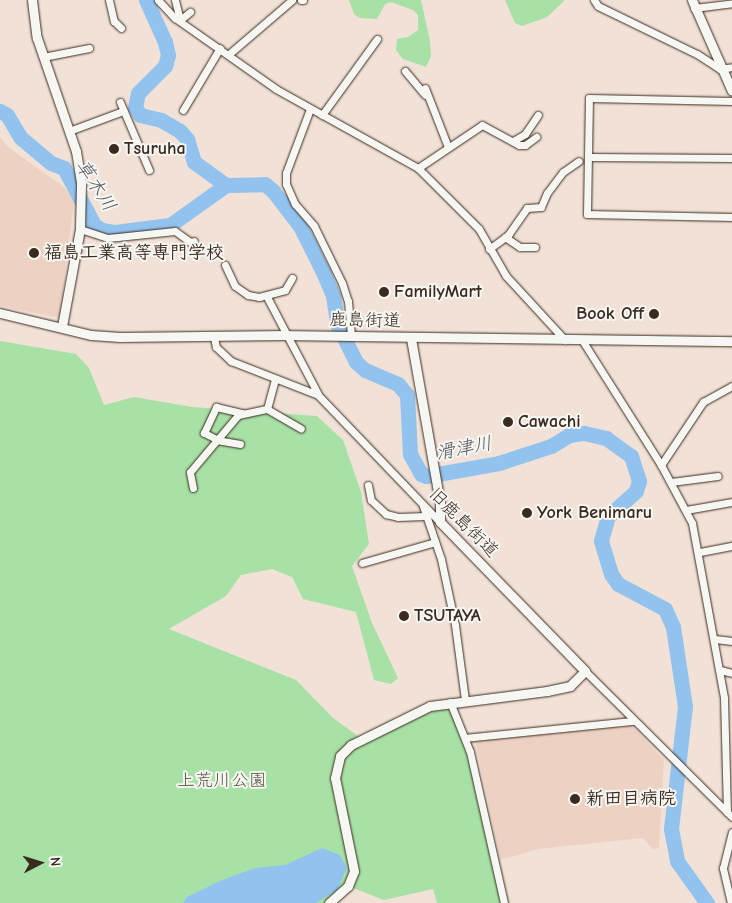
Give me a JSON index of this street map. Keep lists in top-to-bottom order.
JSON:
{
  "streets": {
    "street": ["鹿島街道", "旧鹿島街道"]
  },
  "crossings": [
    ["鹿島街道", "旧鹿島街道"]
  ],
  "water": ["草木川", "滑津川"],
  "parks": ["上荒川公園"],
  "places": [
    "Tsuruha",
    "福島工業高等専門学校",
    "FamilyMart",
    "Book Off",
    "Cawachi",
    "York Benimaru",
    "TSUTAYA",
    "新田目病院"
  ],
  "north": "right"
}
